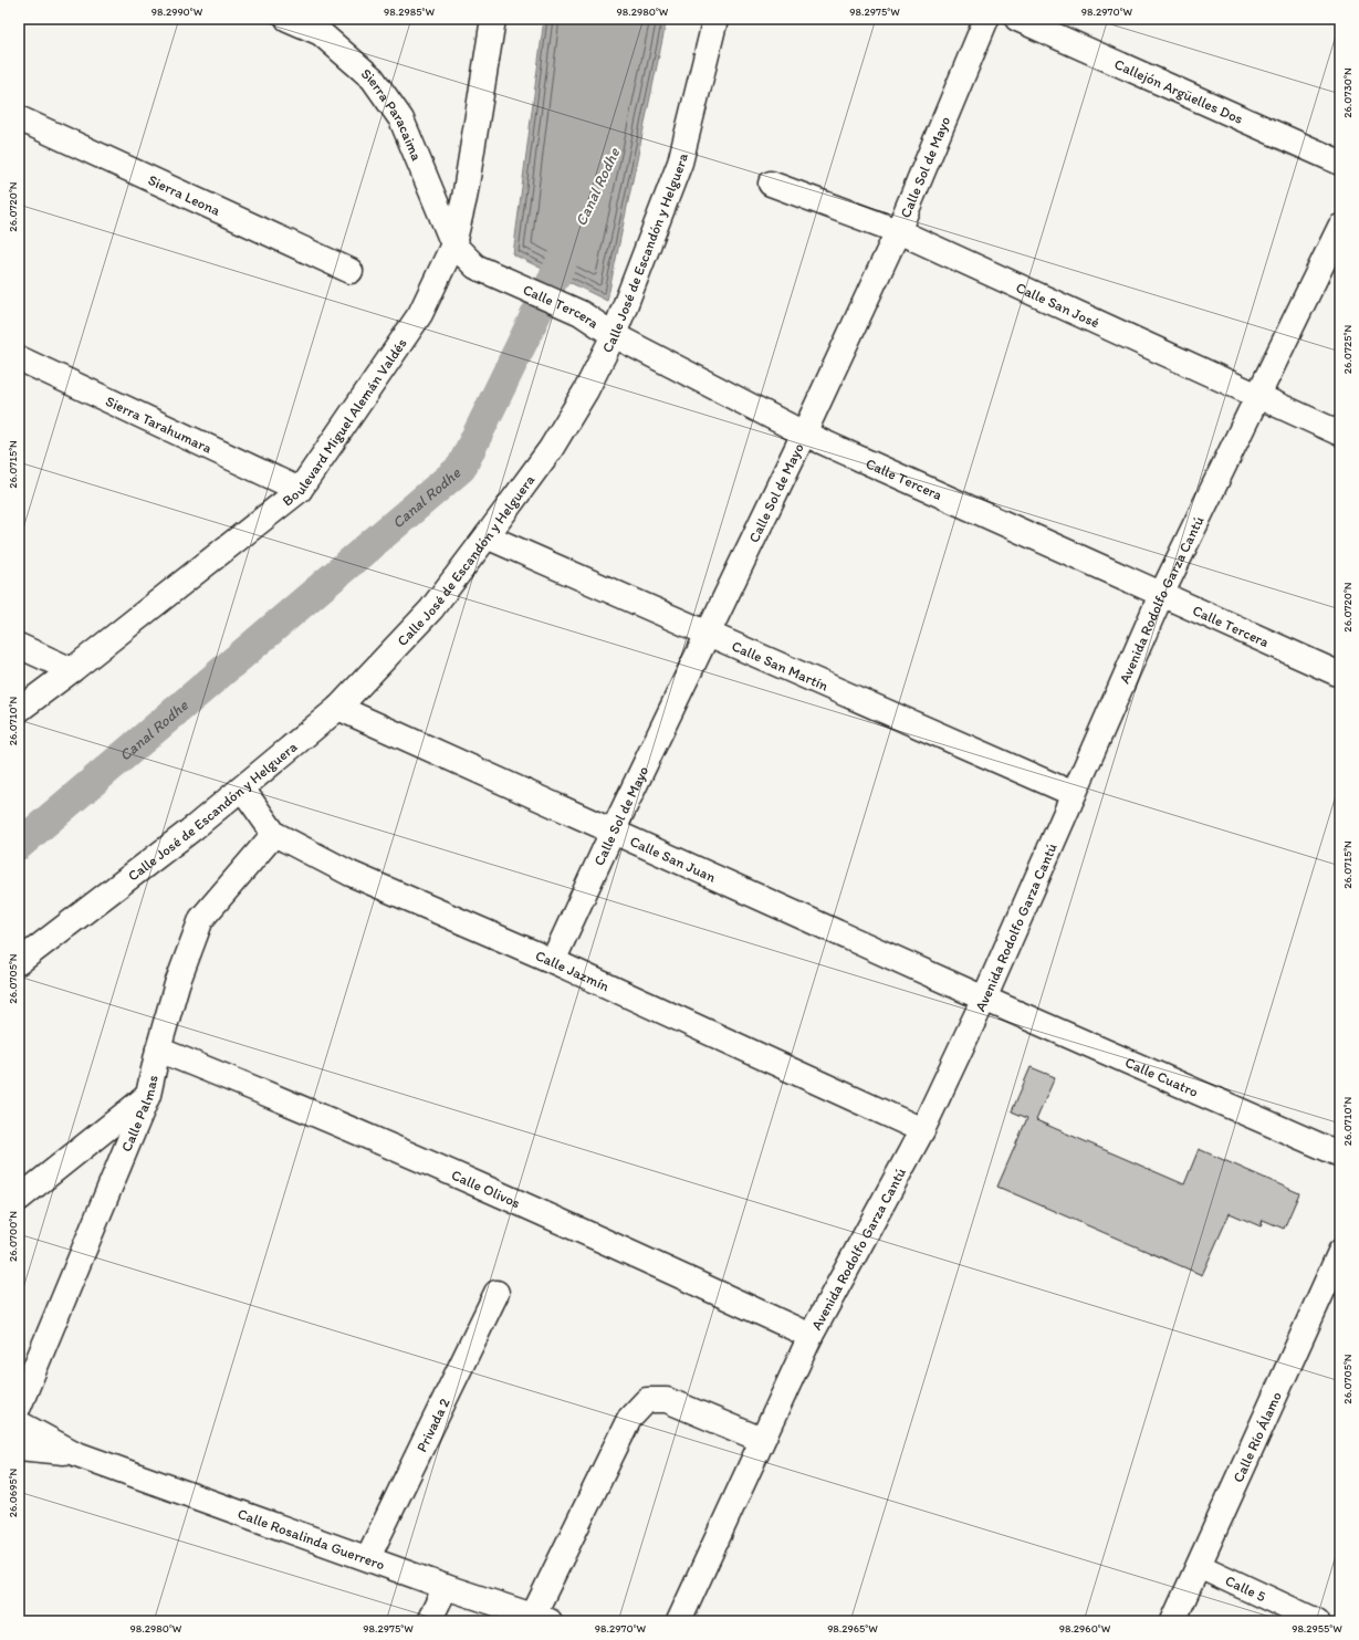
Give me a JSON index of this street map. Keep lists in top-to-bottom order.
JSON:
{
  "streets": {
    "street": [
      "Callejón Argüelles Dos",
      "Sierra Paracaima",
      "Calle Sol de Mayo",
      "Sierra Leona",
      "Calle José de Escandón y Helguera",
      "Calle San José",
      "Calle Tercera",
      "Boulevard Miguel Alemán Valdés",
      "Sierra Tarahumara",
      "Avenida Rodolfo Garza Cantú",
      "Calle San Martín",
      "Calle San Juan",
      "Calle Jazmín",
      "Calle Cuatro",
      "Calle Palmas",
      "Calle Olivos",
      "Privada 2",
      "Calle Río Álamo",
      "Calle Rosalinda Guerrero",
      "Calle 5"
    ]
  },
  "crossings": [
    ["Sierra Paracaima", "Calle Tercera"],
    ["Sierra Paracaima", "Boulevard Miguel Alemán Valdés"],
    ["Calle Sol de Mayo", "Calle San José"],
    ["Calle Sol de Mayo", "Calle Tercera"],
    ["Calle Sol de Mayo", "Calle San Martín"],
    ["Calle Sol de Mayo", "Calle San Juan"],
    ["Calle Sol de Mayo", "Calle Jazmín"],
    ["Calle José de Escandón y Helguera", "Calle Tercera"],
    ["Calle José de Escandón y Helguera", "Calle San Martín"],
    ["Calle José de Escandón y Helguera", "Calle San Juan"],
    ["Calle José de Escandón y Helguera", "Calle Jazmín"],
    ["Calle San José", "Avenida Rodolfo Garza Cantú"],
    ["Calle Tercera", "Boulevard Miguel Alemán Valdés"],
    ["Calle Tercera", "Avenida Rodolfo Garza Cantú"],
    ["Boulevard Miguel Alemán Valdés", "Sierra Tarahumara"],
    ["Avenida Rodolfo Garza Cantú", "Calle San Martín"],
    ["Avenida Rodolfo Garza Cantú", "Calle San Juan"],
    ["Avenida Rodolfo Garza Cantú", "Calle Jazmín"],
    ["Avenida Rodolfo Garza Cantú", "Calle Cuatro"],
    ["Avenida Rodolfo Garza Cantú", "Calle Olivos"],
    ["Calle San Juan", "Calle Cuatro"],
    ["Calle Jazmín", "Calle Palmas"],
    ["Calle Palmas", "Calle Olivos"],
    ["Privada 2", "Calle Rosalinda Guerrero"],
    ["Calle Río Álamo", "Calle 5"]
  ],
  "water": ["Canal Rodhe"],
  "coordinates": [
    "98.2990°W",
    "98.2985°W",
    "98.2980°W",
    "98.2975°W",
    "98.2970°W",
    "26.0730°N",
    "26.0720°N",
    "26.0725°N",
    "26.0715°N",
    "26.0710°N",
    "26.0705°N",
    "26.0700°N",
    "26.0695°N",
    "98.2965°W",
    "98.2960°W",
    "98.2955°W"
  ]
}
